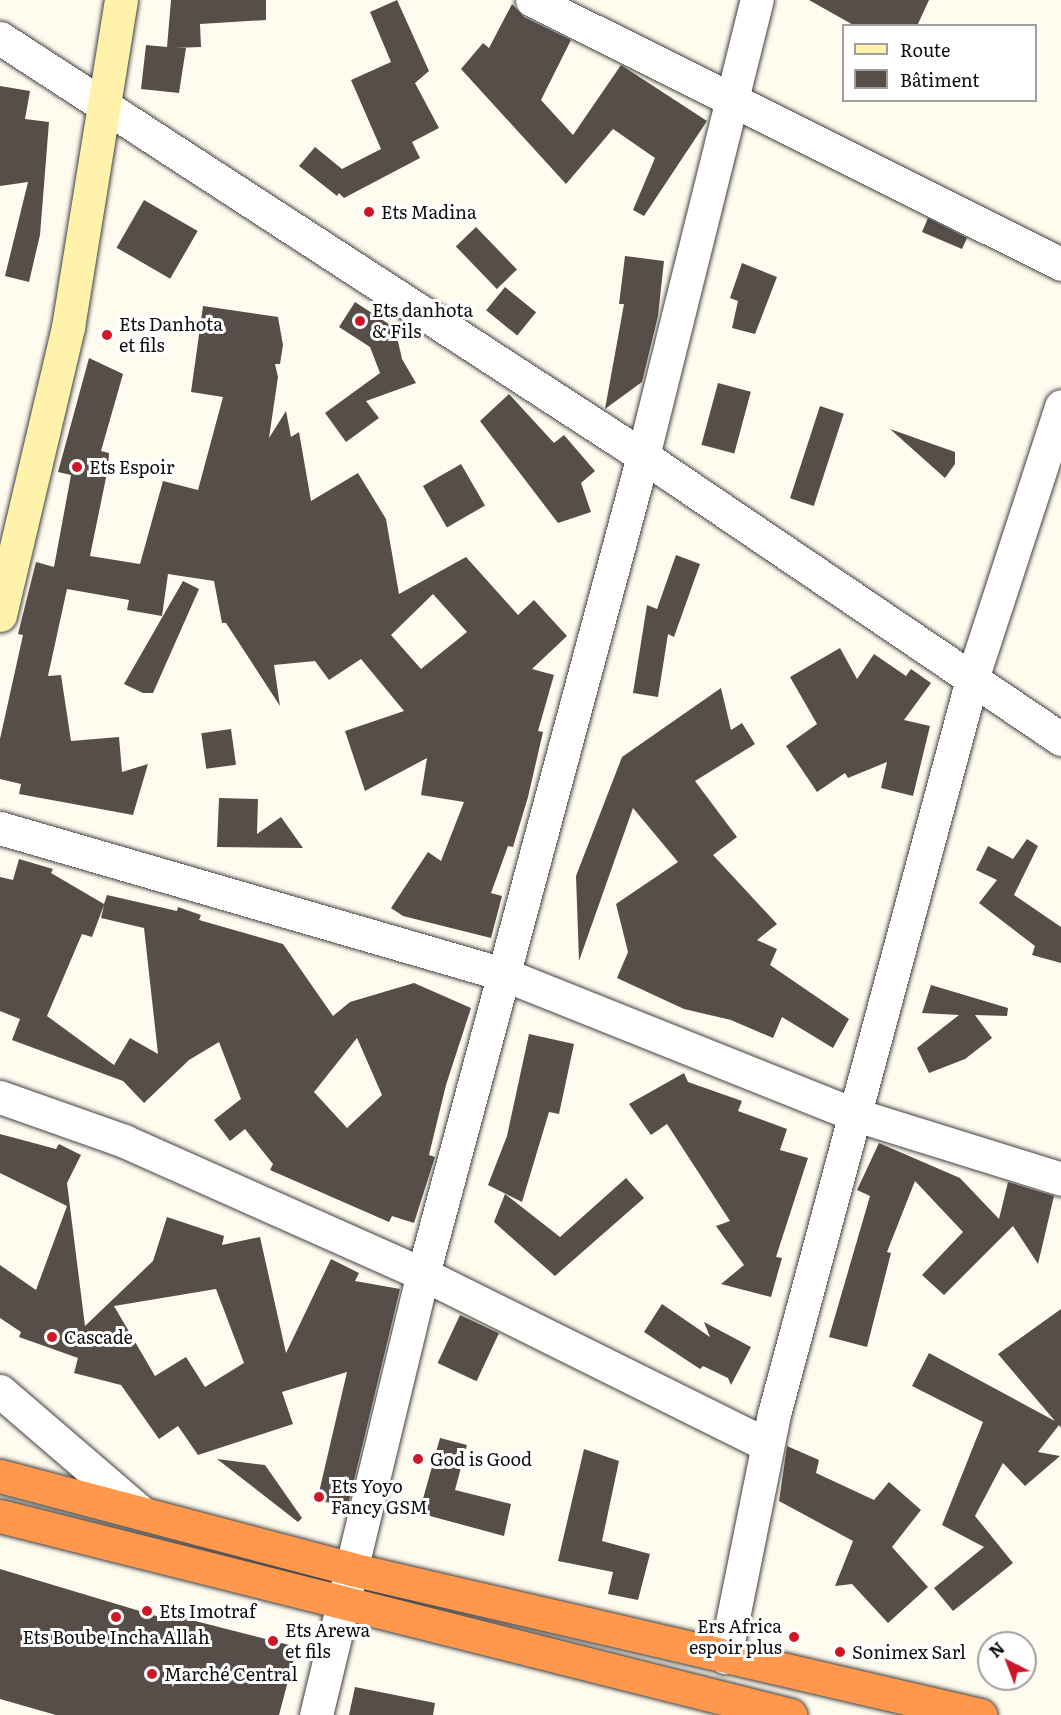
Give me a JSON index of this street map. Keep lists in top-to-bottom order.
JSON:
{
  "places": [
    "Ets Madina",
    "Ets danhota & Fils",
    "Ets Danhota et fils",
    "Ets Espoir",
    "Cascade",
    "God is Good",
    "Ets Yoyo Fancy GSM",
    "Ets Imotraf",
    "Ets Boube Incha Allah",
    "Ers Africa espoir plus",
    "Ets Arewa et fils",
    "Sonimex Sarl",
    "Marché Central"
  ],
  "legend": ["Route", "Bâtiment"],
  "north": "top left"
}
